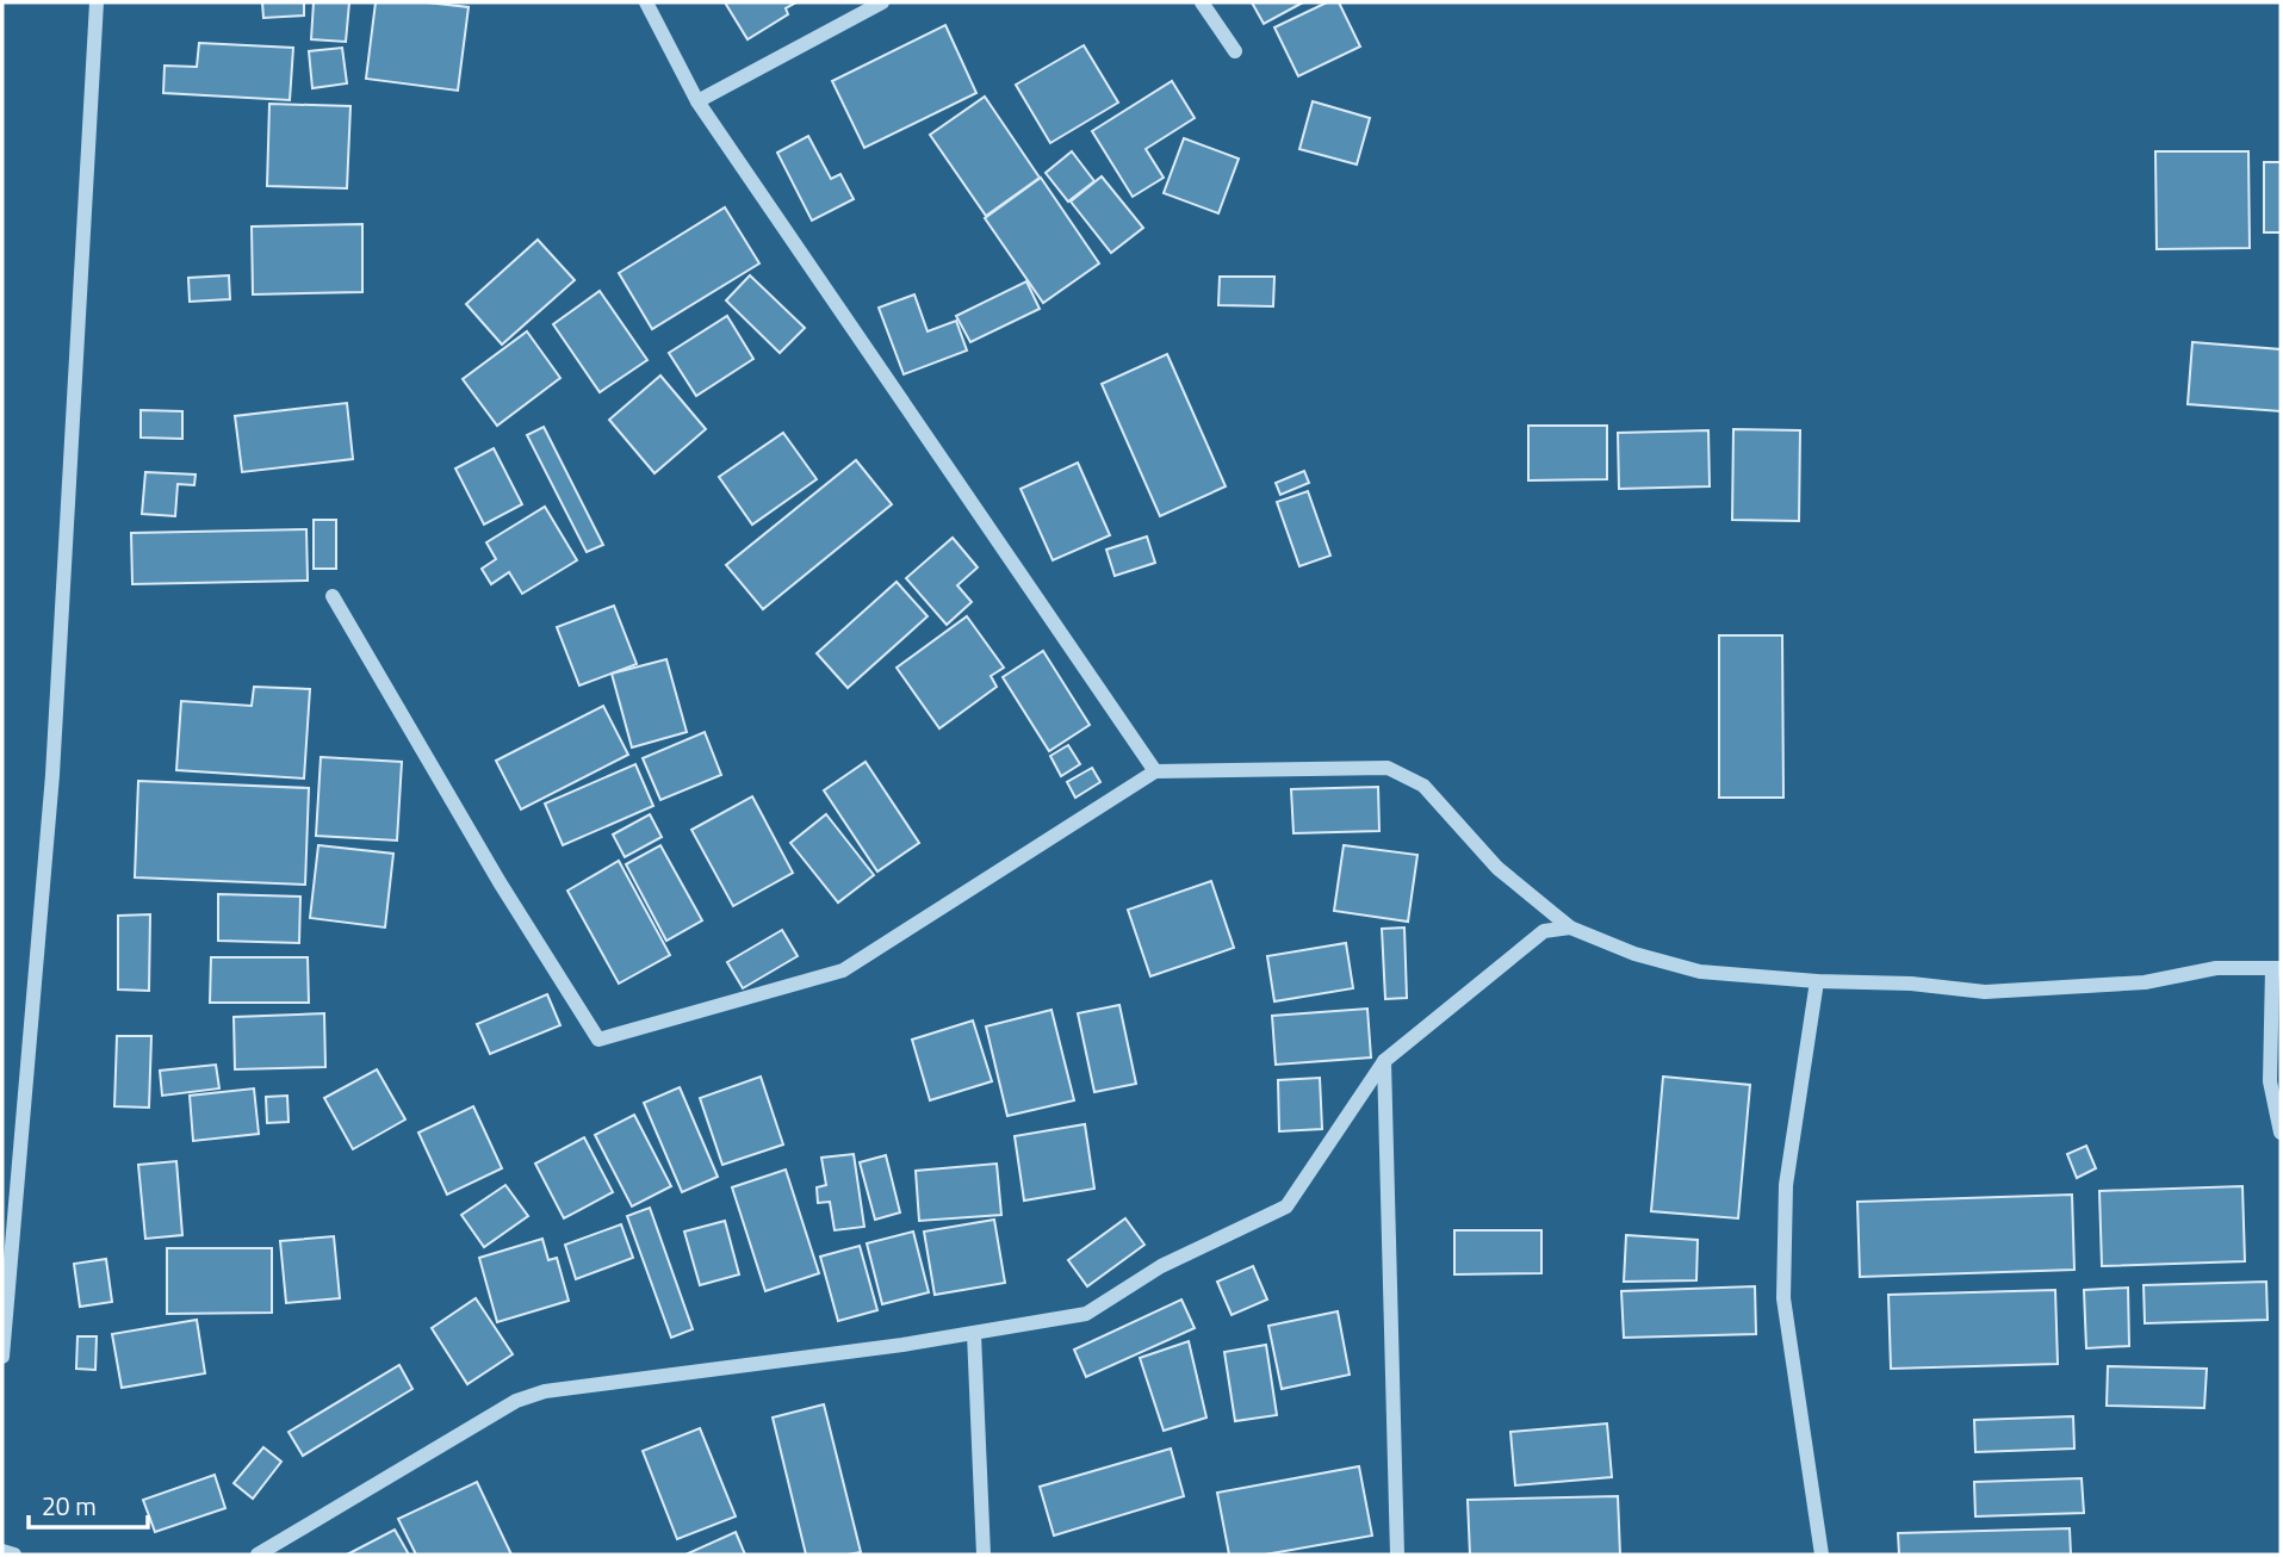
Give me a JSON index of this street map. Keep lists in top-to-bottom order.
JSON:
{
  "scale_bar": "20 m"
}
